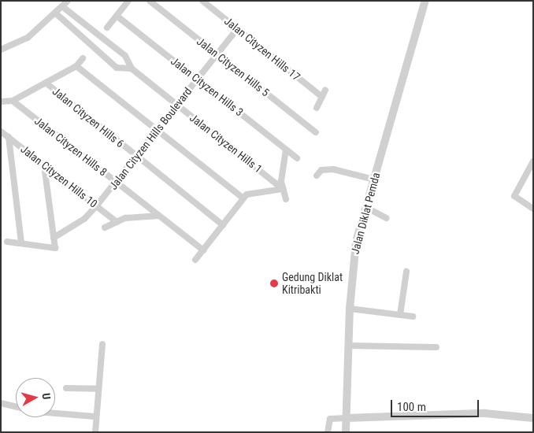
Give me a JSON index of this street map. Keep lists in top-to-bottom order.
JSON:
{
  "streets": {
    "street": [
      "Jalan Cityzen Hills 17",
      "Jalan Cityzen Hills 5",
      "Jalan Cityzen Hills 3",
      "Jalan Cityzen Hills 6",
      "Jalan Cityzen Hills Boulevard",
      "Jalan Cityzen Hills 1",
      "Jalan Cityzen Hills 8",
      "Jalan Cityzen Hills 10",
      "Jalan Diklat Pemda"
    ]
  },
  "crossings": [
    ["Jalan Cityzen Hills 17", "Jalan Cityzen Hills Boulevard"],
    ["Jalan Cityzen Hills 5", "Jalan Cityzen Hills Boulevard"],
    ["Jalan Cityzen Hills 3", "Jalan Cityzen Hills Boulevard"],
    ["Jalan Cityzen Hills 6", "Jalan Cityzen Hills Boulevard"],
    ["Jalan Cityzen Hills Boulevard", "Jalan Cityzen Hills 1"],
    ["Jalan Cityzen Hills Boulevard", "Jalan Cityzen Hills 8"],
    ["Jalan Cityzen Hills Boulevard", "Jalan Cityzen Hills 10"]
  ],
  "places": ["Gedung Diklat Kitribakti"],
  "scale_bar": "100 m",
  "north": "right"
}
